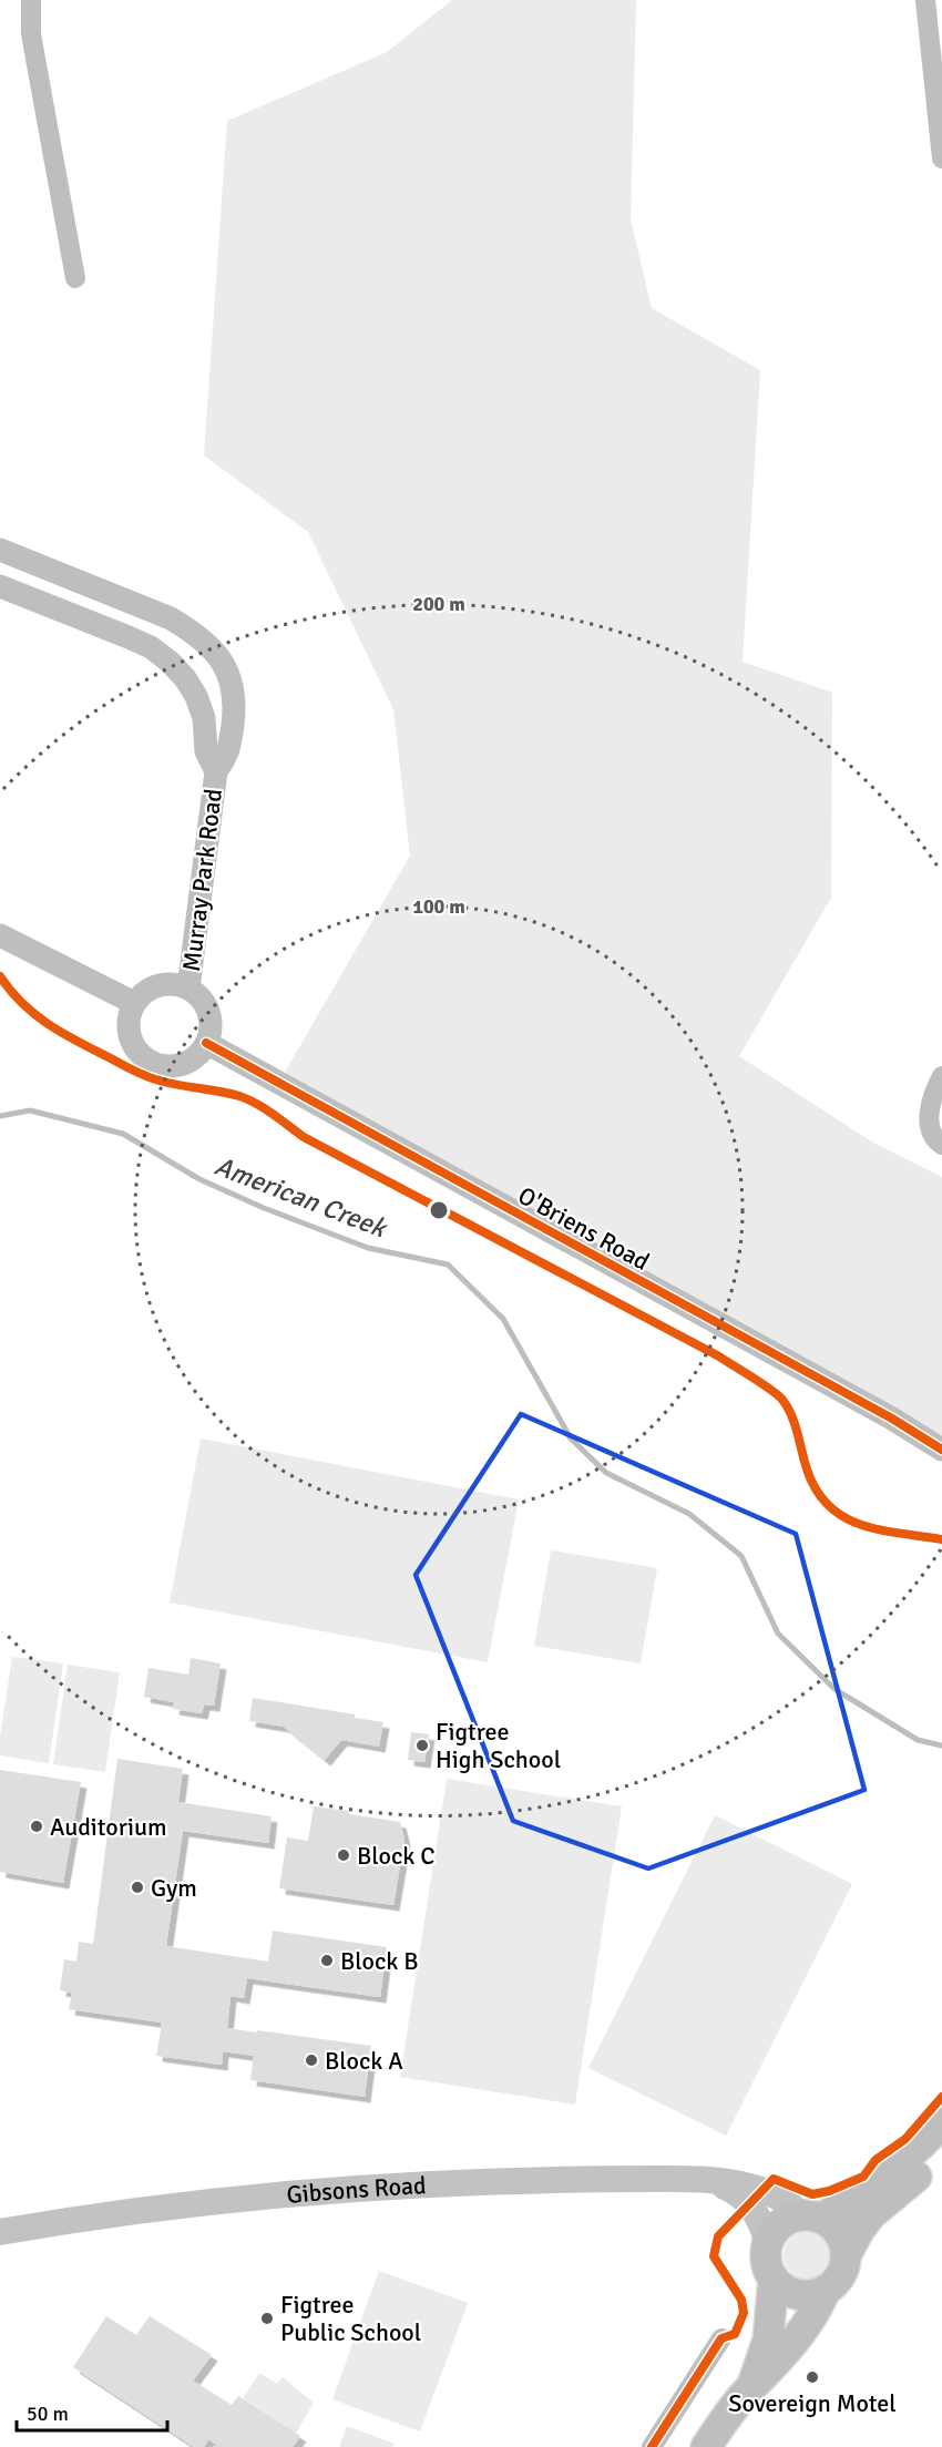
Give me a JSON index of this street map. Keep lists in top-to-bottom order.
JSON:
{
  "streets": {
    "main road": ["Gibsons Road"],
    "street": ["Murray Park Road", "O'Briens Road"]
  },
  "crossings": [
    ["Murray Park Road", "O'Briens Road"]
  ],
  "water": ["American Creek"],
  "places": [
    "Figtree High School",
    "Auditorium",
    "Block C",
    "Gym",
    "Block B",
    "Block A",
    "Figtree Public School",
    "Sovereign Motel"
  ],
  "scale_bar": "50 m",
  "rings": ["200 m", "100 m"]
}
